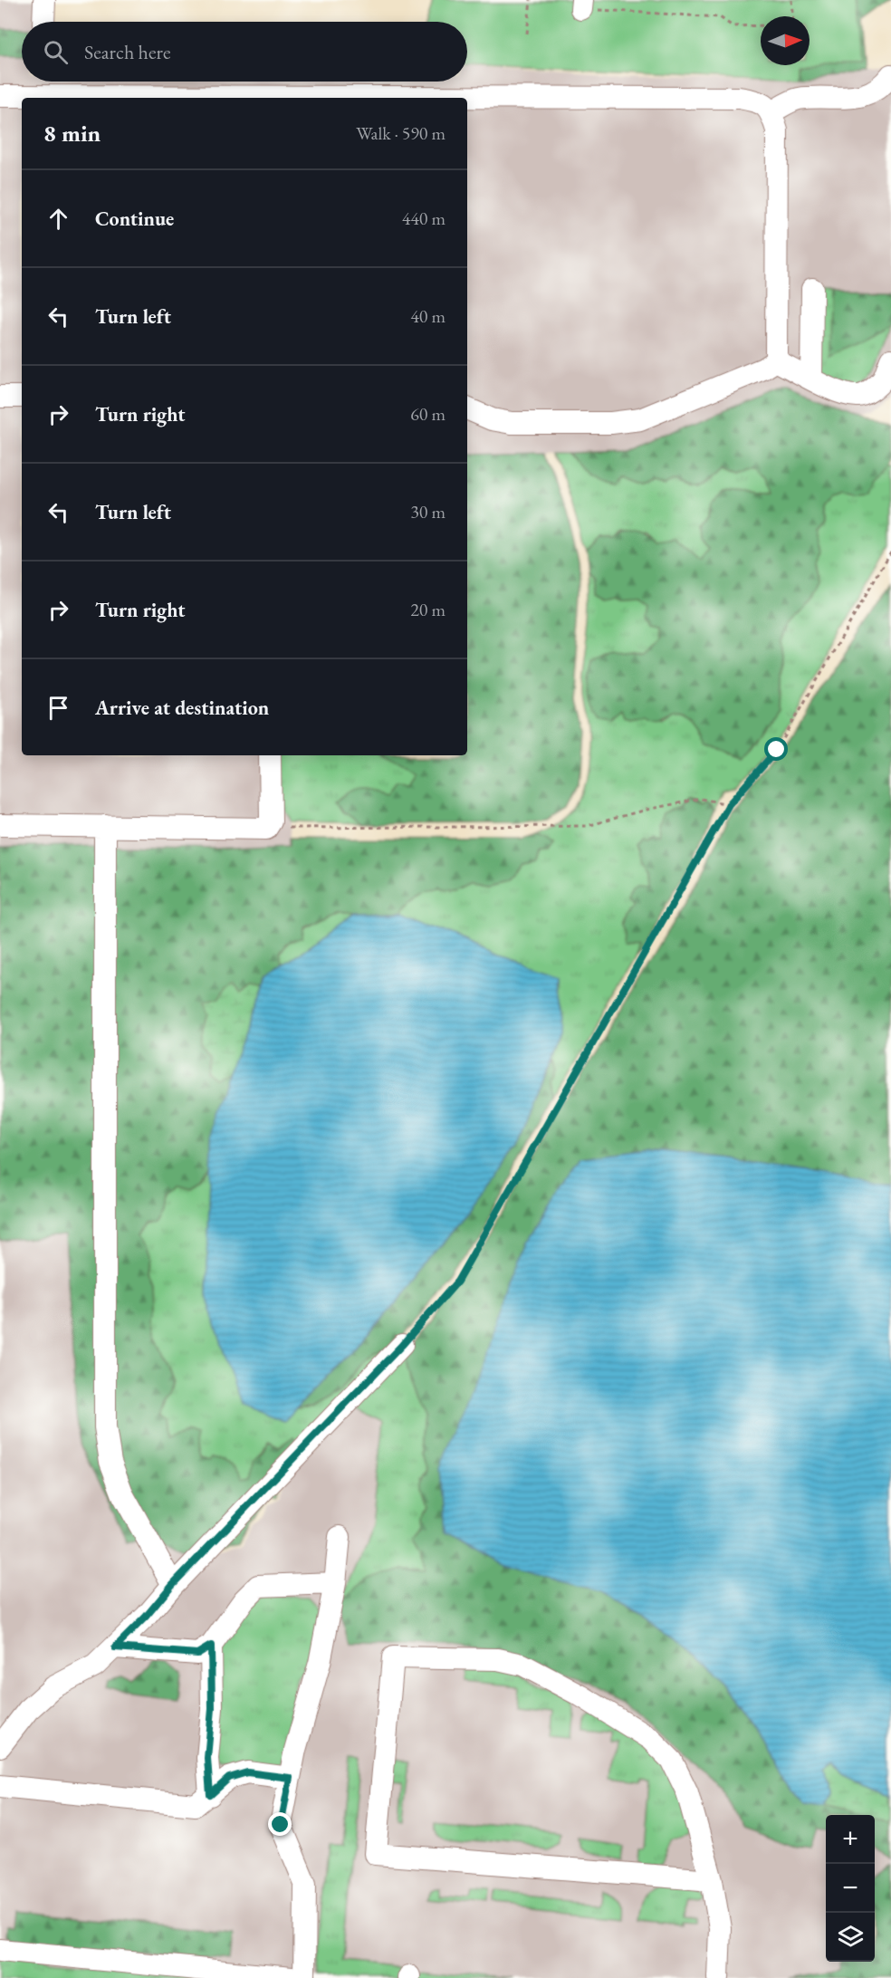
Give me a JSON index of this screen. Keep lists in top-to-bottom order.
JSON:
{
  "north": "right",
  "page": {
    "search": "Search here",
    "heading": ["8 min", "Walk · 590 m"],
    "list": [
      ["Continue", "440 m"],
      ["Turn left", "40 m"],
      ["Turn right", "60 m"],
      ["Turn left", "30 m"],
      ["Turn right", "20 m"],
      "Arrive at destination"
    ],
    "map_buttons": ["+", "−"]
  }
}
